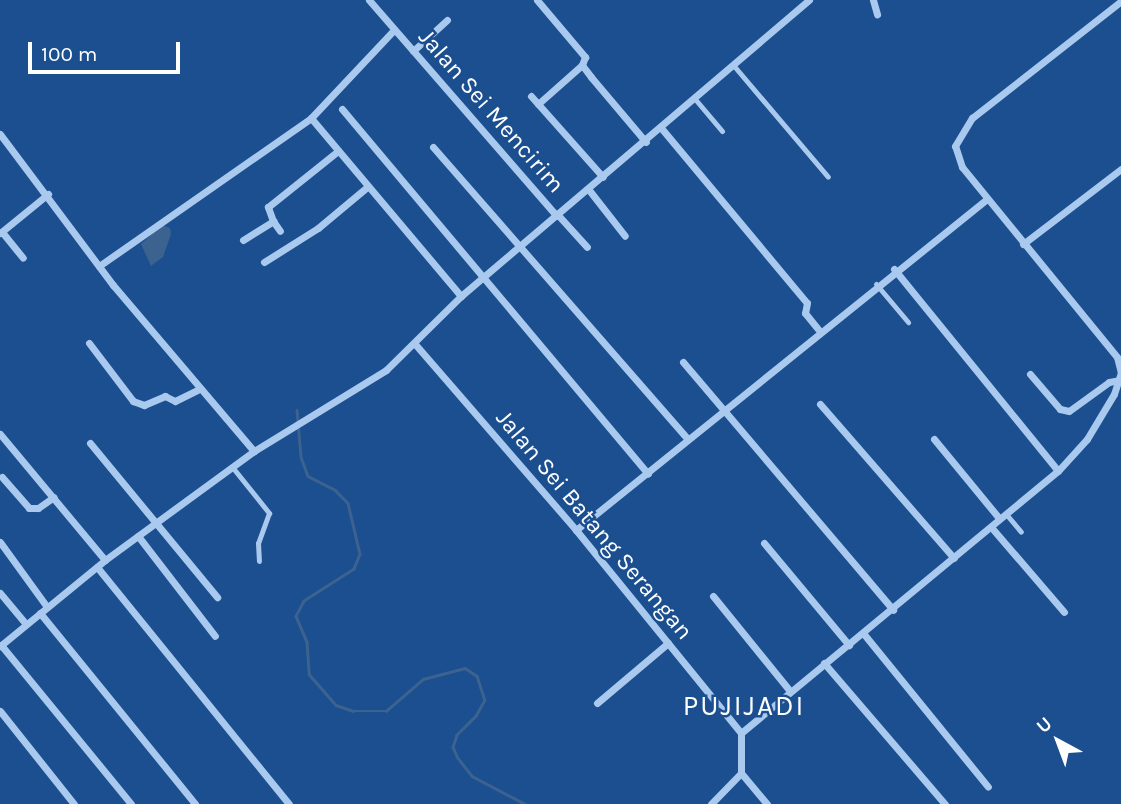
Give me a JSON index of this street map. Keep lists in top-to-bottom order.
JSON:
{
  "streets": {
    "street": ["Jalan Sei Mencirim", "Jalan Sei Batang Serangan"]
  },
  "districts": ["PUJIJADI"],
  "scale_bar": "100 m",
  "north": "top left"
}
